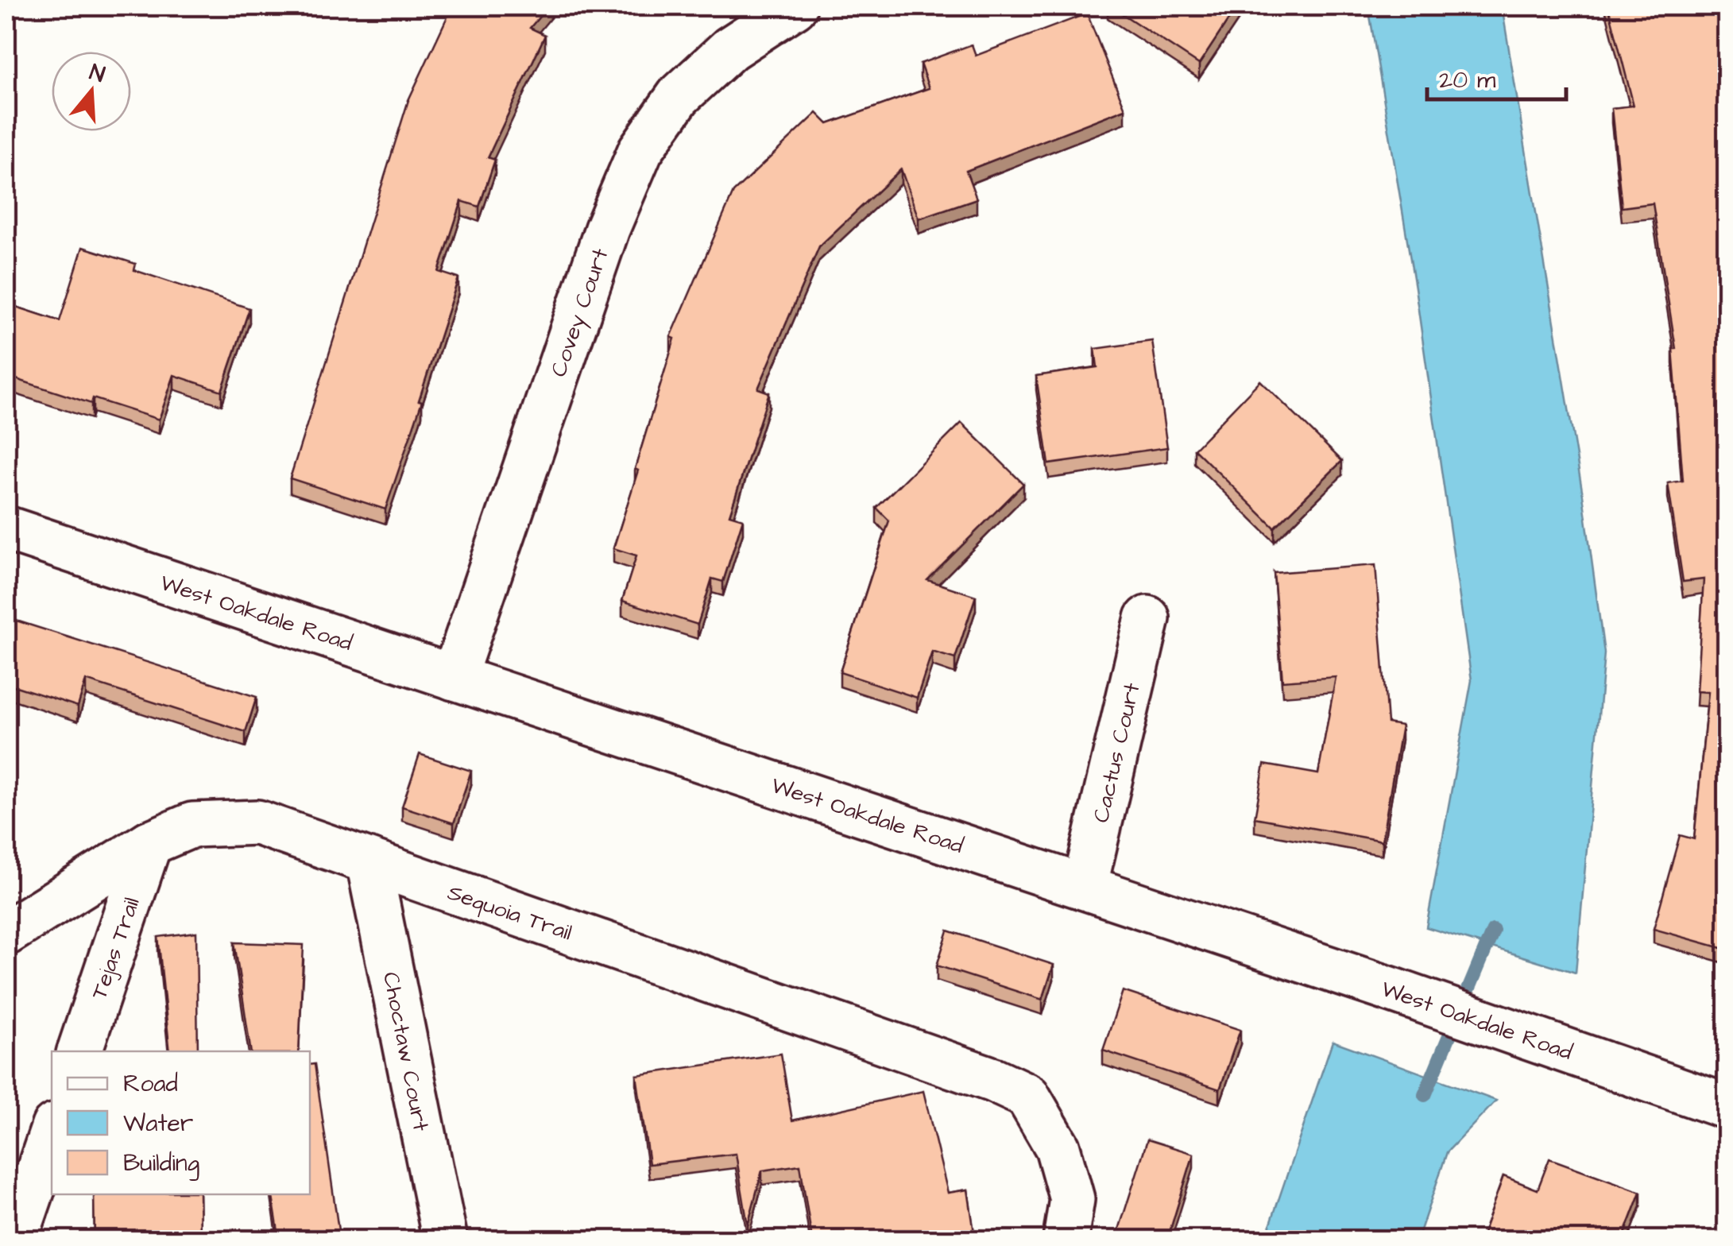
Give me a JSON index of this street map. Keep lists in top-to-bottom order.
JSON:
{
  "streets": {
    "street": [
      "Covey Court",
      "West Oakdale Road",
      "Cactus Court",
      "Sequoia Trail",
      "Tejas Trail",
      "Choctaw Court"
    ]
  },
  "crossings": [
    ["Covey Court", "West Oakdale Road"],
    ["West Oakdale Road", "Cactus Court"],
    ["Sequoia Trail", "Tejas Trail"],
    ["Sequoia Trail", "Choctaw Court"]
  ],
  "legend": ["Road", "Water", "Building"],
  "scale_bar": "20 m",
  "north": "top"
}
